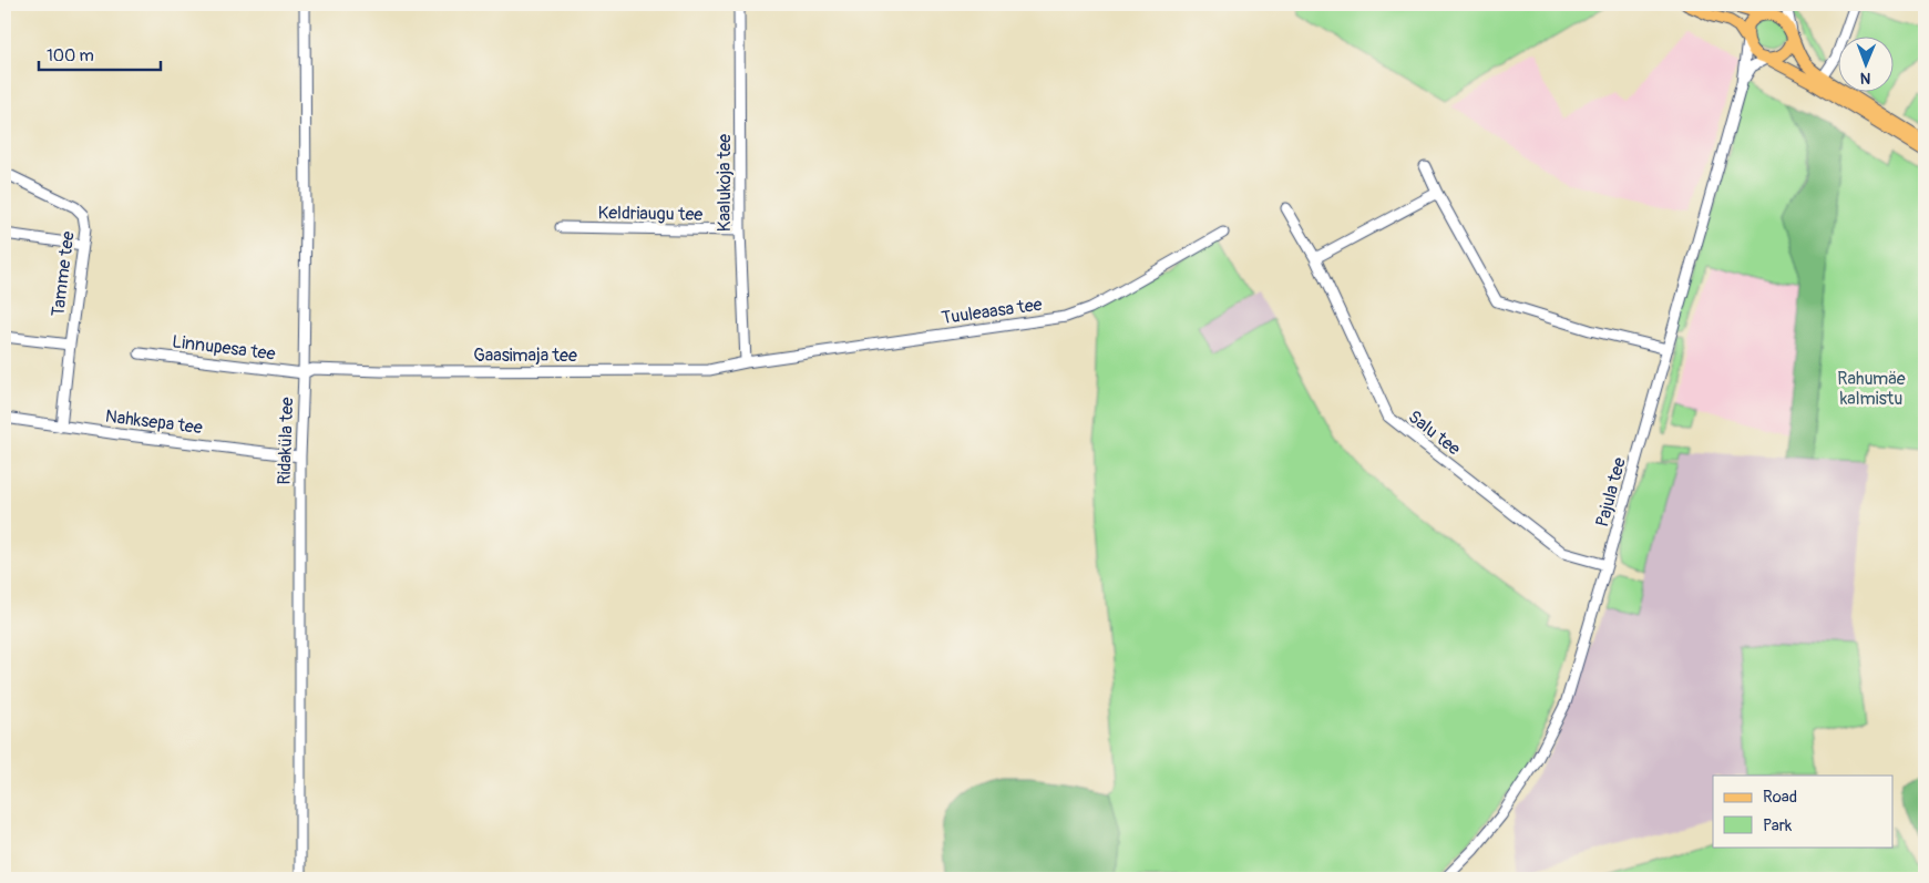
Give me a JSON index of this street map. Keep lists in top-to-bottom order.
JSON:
{
  "streets": {
    "street": [
      "Kaalukoja tee",
      "Keldriaugu tee",
      "Tamme tee",
      "Tuuleaasa tee",
      "Linnupesa tee",
      "Gaasimaja tee",
      "Nahksepa tee",
      "Salu tee",
      "Ridaküla tee",
      "Pajula tee"
    ]
  },
  "crossings": [
    ["Kaalukoja tee", "Keldriaugu tee"],
    ["Kaalukoja tee", "Tuuleaasa tee"],
    ["Kaalukoja tee", "Gaasimaja tee"],
    ["Tamme tee", "Nahksepa tee"],
    ["Tuuleaasa tee", "Gaasimaja tee"],
    ["Linnupesa tee", "Gaasimaja tee"],
    ["Linnupesa tee", "Ridaküla tee"],
    ["Gaasimaja tee", "Ridaküla tee"],
    ["Nahksepa tee", "Ridaküla tee"],
    ["Salu tee", "Pajula tee"]
  ],
  "parks": ["Rahumäe kalmistu"],
  "legend": ["Road", "Park"],
  "scale_bar": "100 m",
  "north": "bottom"
}
